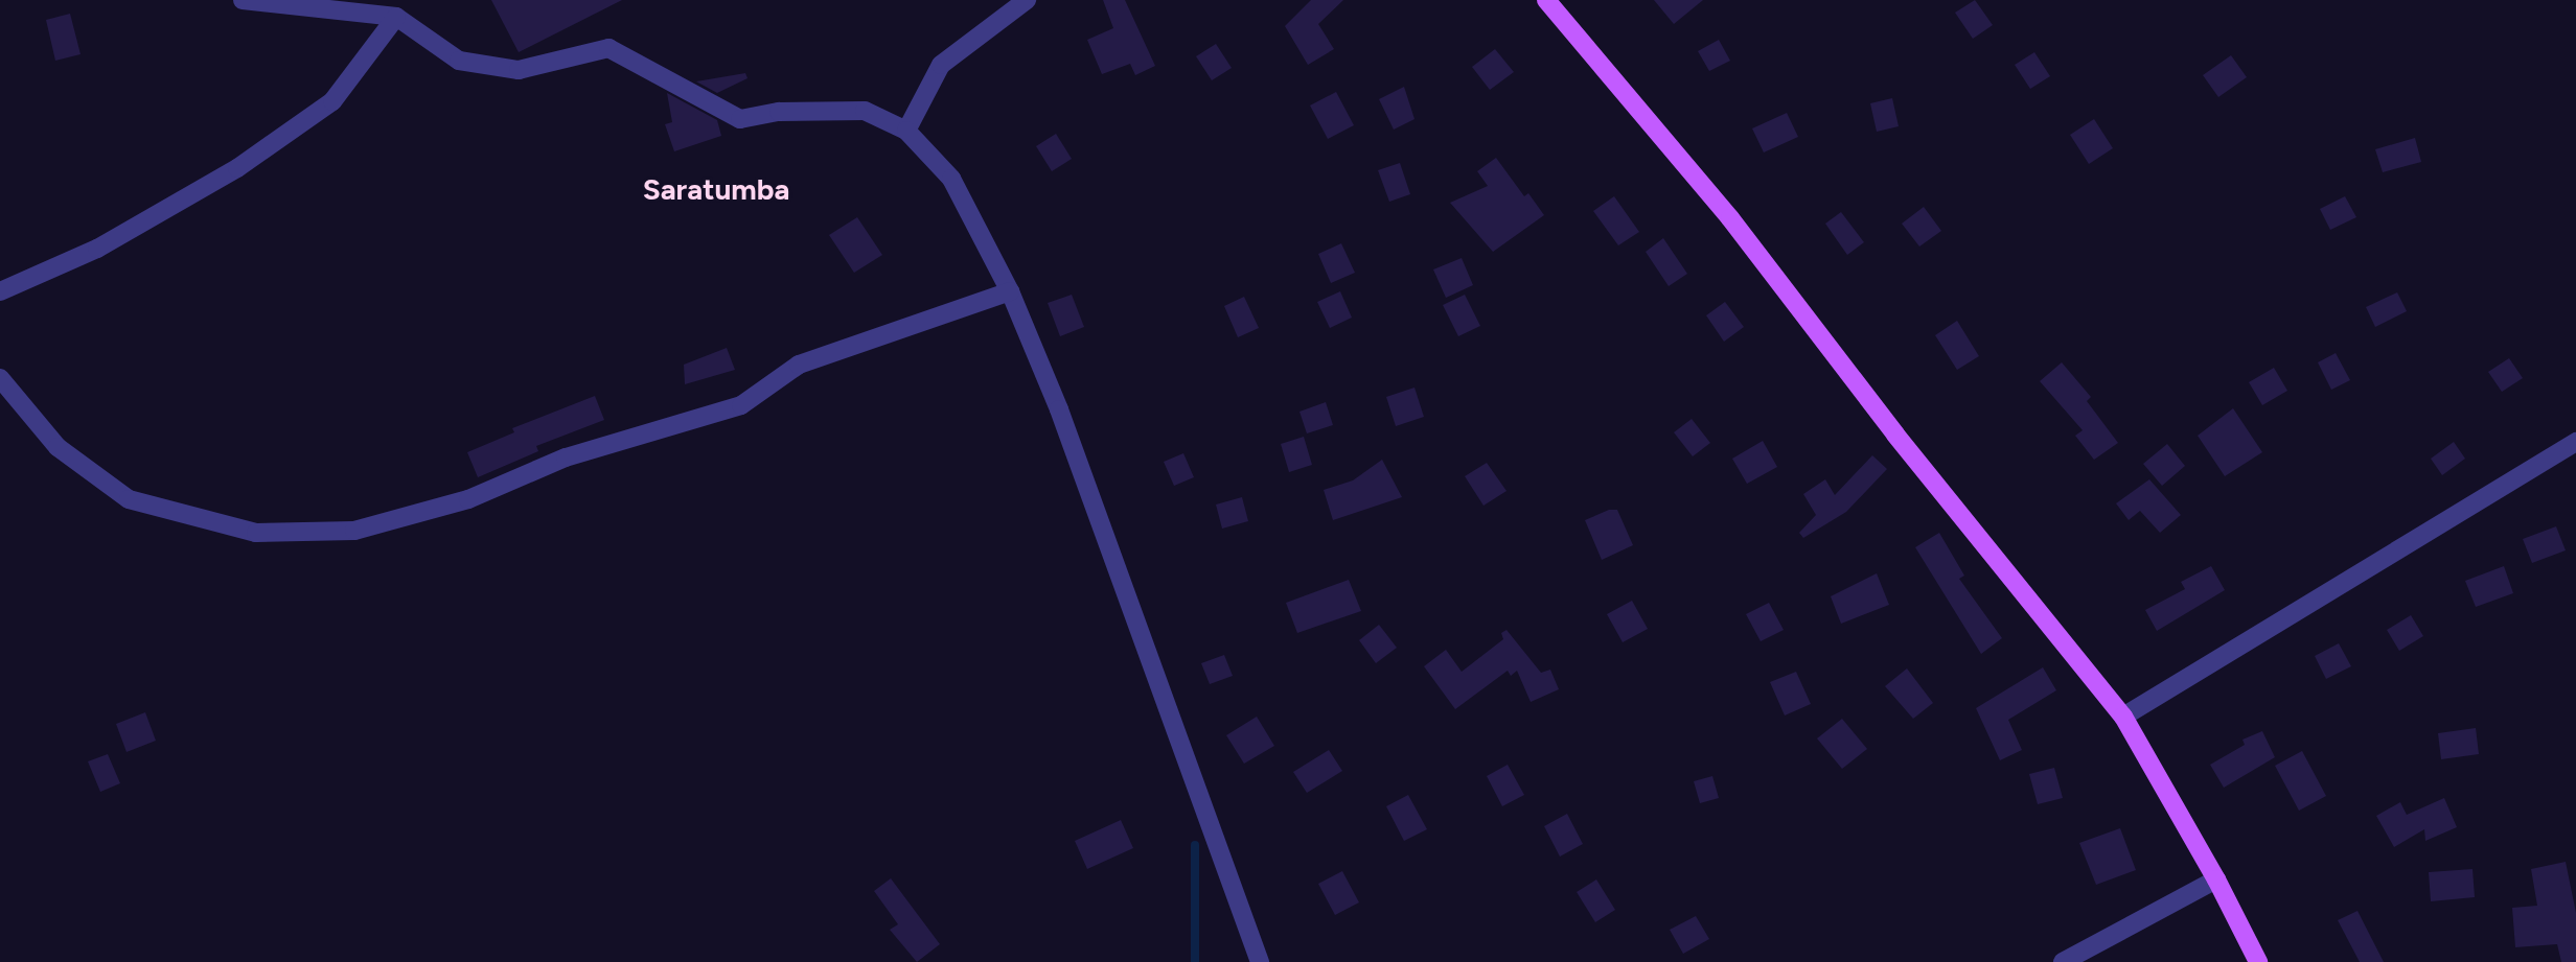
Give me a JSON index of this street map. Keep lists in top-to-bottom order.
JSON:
{
  "districts": ["Saratumba"]
}
